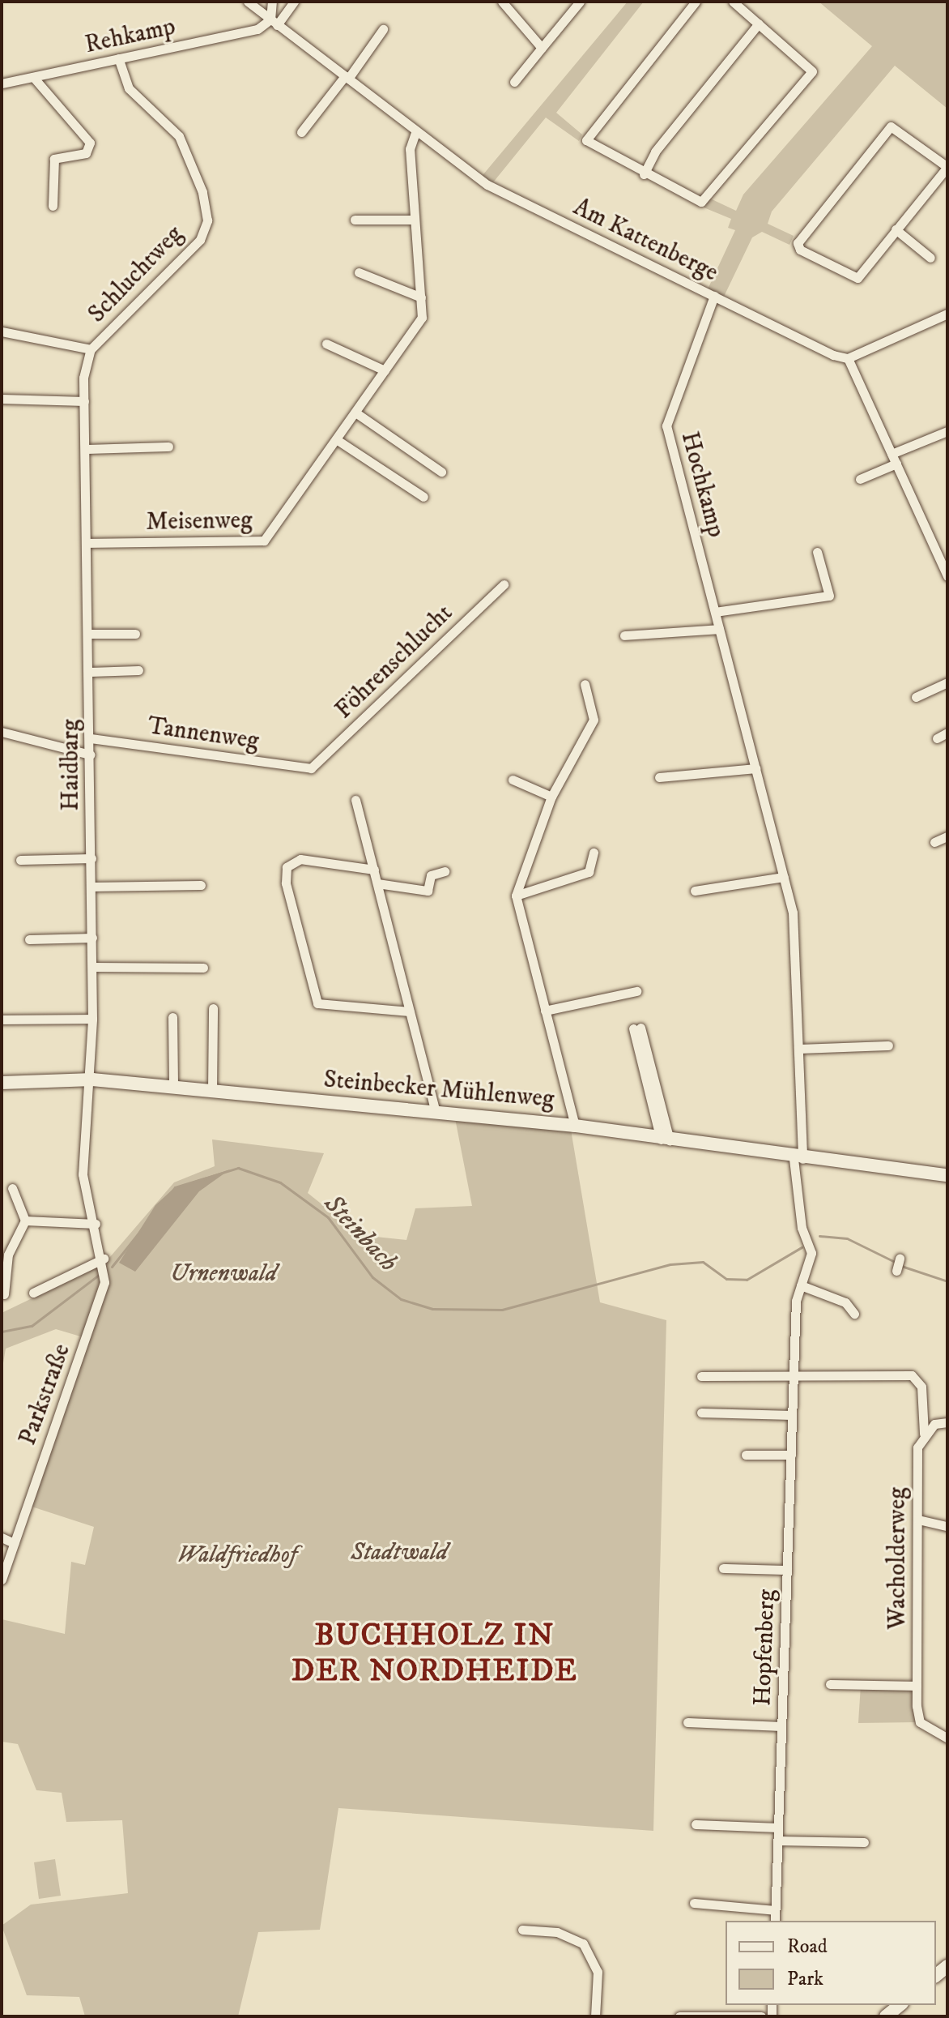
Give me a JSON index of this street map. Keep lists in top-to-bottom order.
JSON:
{
  "streets": {
    "street": [
      "Rehkamp",
      "Am Kattenberge",
      "Schluchtweg",
      "Hochkamp",
      "Meisenweg",
      "Föhrenschlucht",
      "Tannenweg",
      "Haidbarg",
      "Steinbecker Mühlenweg",
      "Parkstraße",
      "Wacholderweg",
      "Hopfenberg"
    ]
  },
  "crossings": [
    ["Rehkamp", "Am Kattenberge"],
    ["Rehkamp", "Schluchtweg"],
    ["Am Kattenberge", "Hochkamp"],
    ["Am Kattenberge", "Meisenweg"],
    ["Schluchtweg", "Haidbarg"],
    ["Hochkamp", "Steinbecker Mühlenweg"],
    ["Hochkamp", "Hopfenberg"],
    ["Meisenweg", "Haidbarg"],
    ["Föhrenschlucht", "Tannenweg"],
    ["Tannenweg", "Haidbarg"],
    ["Haidbarg", "Steinbecker Mühlenweg"],
    ["Haidbarg", "Parkstraße"],
    ["Steinbecker Mühlenweg", "Parkstraße"],
    ["Steinbecker Mühlenweg", "Hopfenberg"],
    ["Wacholderweg", "Hopfenberg"]
  ],
  "districts": ["BUCHHOLZ IN DER NORDHEIDE"],
  "water": ["Steinbach"],
  "parks": ["Urnenwald", "Stadtwald", "Waldfriedhof"],
  "legend": ["Road", "Park"]
}
